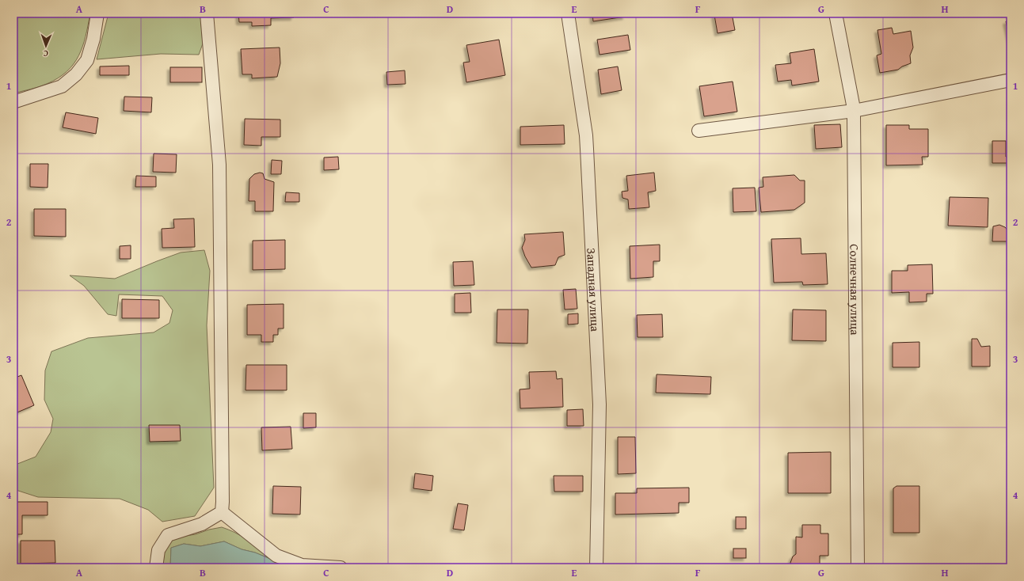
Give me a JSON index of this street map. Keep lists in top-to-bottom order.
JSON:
{
  "streets": {
    "street": ["Западная улица", "Солнечная улица"]
  },
  "north": "bottom",
  "grid": {
    "columns": [
      "A",
      "B",
      "C",
      "D",
      "E",
      "F",
      "G",
      "H"
    ],
    "rows": [
      "1",
      "2",
      "3",
      "4"
    ]
  }
}
